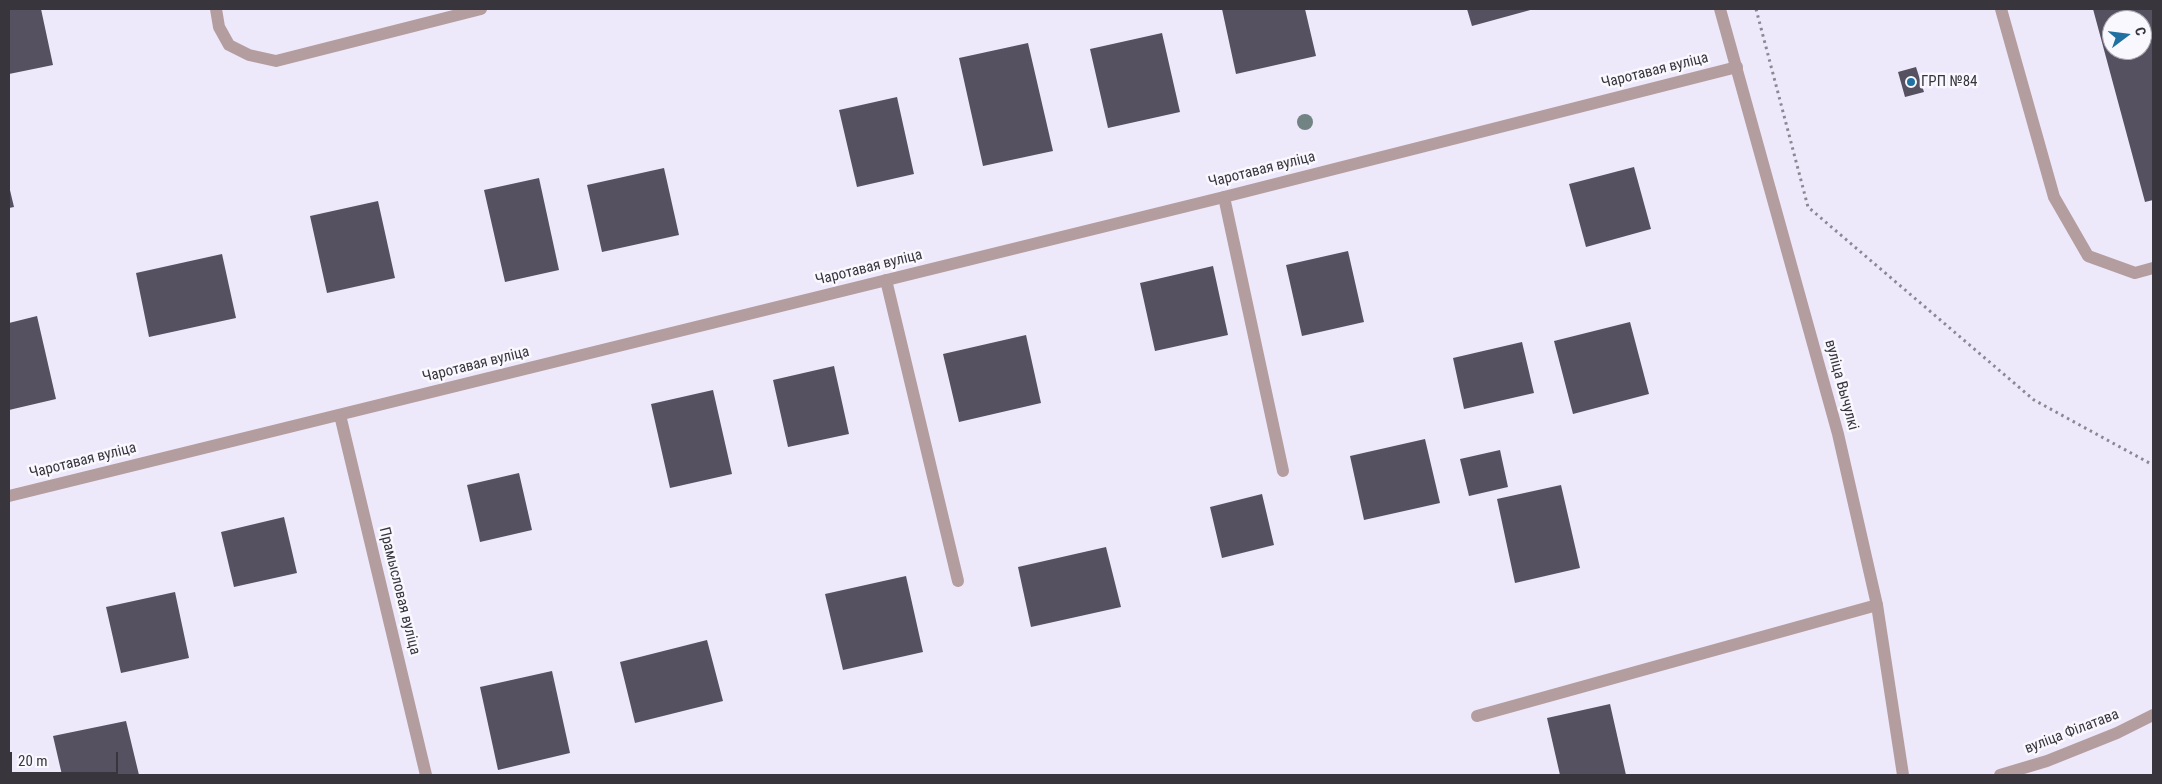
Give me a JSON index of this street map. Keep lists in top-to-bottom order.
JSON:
{
  "streets": {
    "street": [
      "Чаротавая вуліца",
      "вуліца Вычулкі",
      "Прамысловая вуліца",
      "вуліца Філатава"
    ]
  },
  "crossings": [
    ["Чаротавая вуліца", "вуліца Вычулкі"],
    ["Чаротавая вуліца", "Прамысловая вуліца"]
  ],
  "places": ["ГРП №84"],
  "scale_bar": "20 m",
  "north": "right"
}
